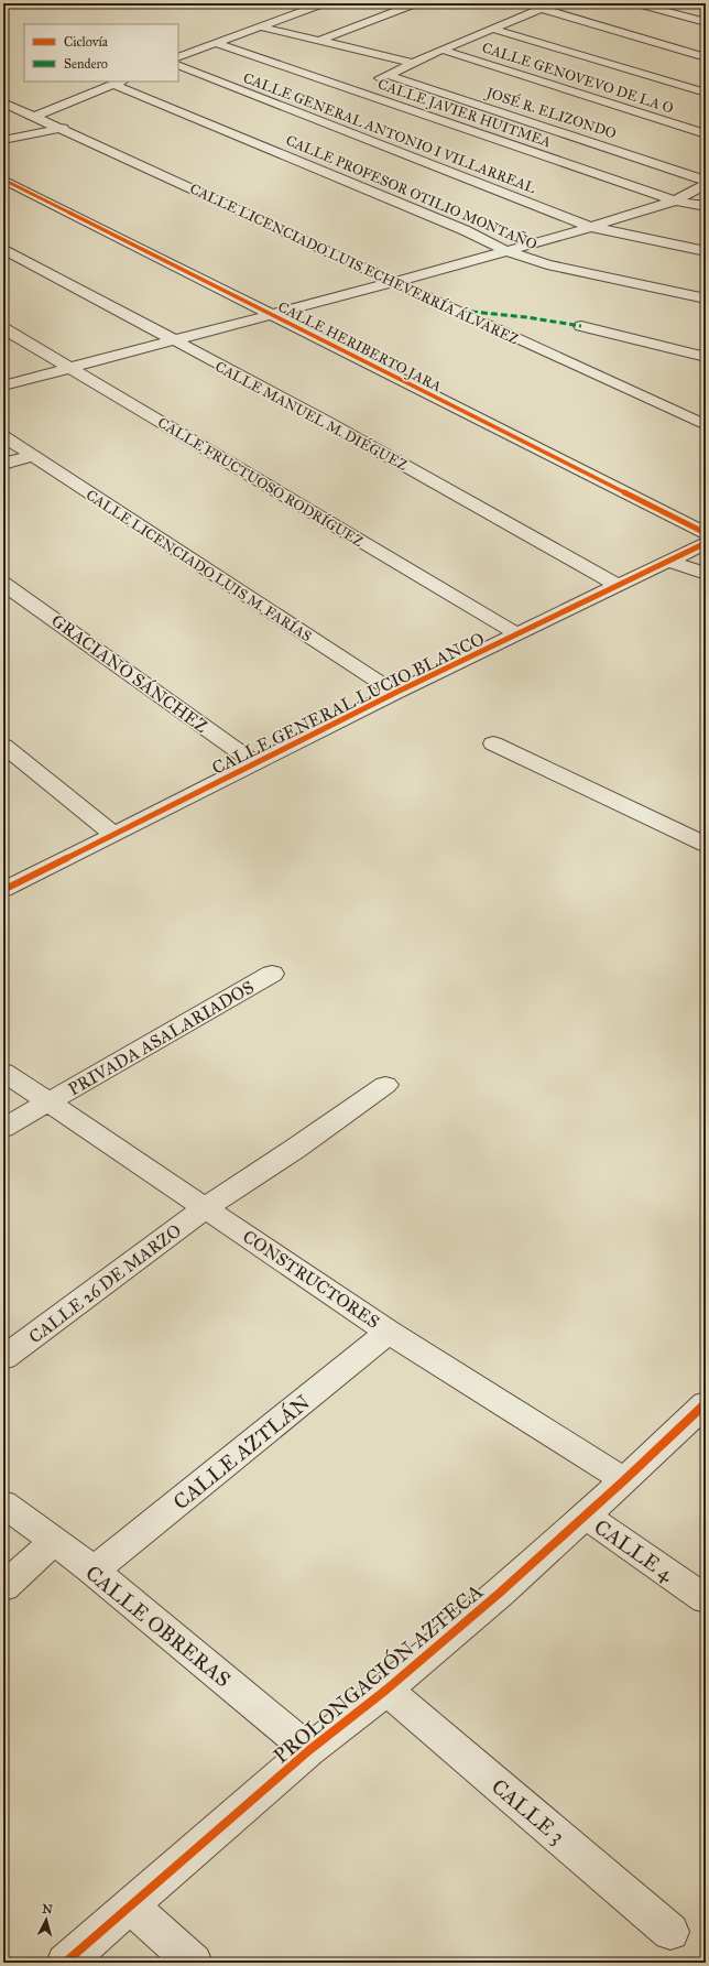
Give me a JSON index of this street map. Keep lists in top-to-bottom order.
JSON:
{
  "streets": {
    "street": [
      "CALLE GENOVEVO DE LA O",
      "CALLE JAVIER HUITMEA",
      "JOSÉ R. ELIZONDO",
      "CALLE GENERAL ANTONIO I VILLARREAL",
      "CALLE PROFESOR OTILIO MONTAÑO",
      "CALLE LICENCIADO LUIS ECHEVERRÍA ÁLVAREZ",
      "CALLE HERIBERTO JARA",
      "CALLE MANUEL M. DIÉGUEZ",
      "CALLE FRUCTUOSO RODRÍGUEZ",
      "CALLE LICENCIADO LUIS M. FARÍAS",
      "GRACIANO SÁNCHEZ",
      "CALLE GENERAL LUCIO BLANCO",
      "PRIVADA ASALARIADOS",
      "CONSTRUCTORES",
      "CALLE 26 DE MARZO",
      "CALLE AZTLÁN",
      "CALLE 4",
      "CALLE OBRERAS",
      "PROLONGACIÓN AZTECA",
      "CALLE 3"
    ]
  },
  "crossings": [
    ["CALLE MANUEL M. DIÉGUEZ", "CALLE GENERAL LUCIO BLANCO"],
    ["CALLE FRUCTUOSO RODRÍGUEZ", "CALLE GENERAL LUCIO BLANCO"],
    ["CALLE LICENCIADO LUIS M. FARÍAS", "CALLE GENERAL LUCIO BLANCO"],
    ["GRACIANO SÁNCHEZ", "CALLE GENERAL LUCIO BLANCO"],
    ["PRIVADA ASALARIADOS", "CONSTRUCTORES"],
    ["CONSTRUCTORES", "CALLE 26 DE MARZO"],
    ["CONSTRUCTORES", "CALLE AZTLÁN"],
    ["CONSTRUCTORES", "PROLONGACIÓN AZTECA"],
    ["CALLE AZTLÁN", "CALLE OBRERAS"],
    ["CALLE 4", "PROLONGACIÓN AZTECA"],
    ["CALLE OBRERAS", "PROLONGACIÓN AZTECA"],
    ["PROLONGACIÓN AZTECA", "CALLE 3"]
  ],
  "legend": ["Ciclovía", "Sendero"],
  "north": "top"
}
